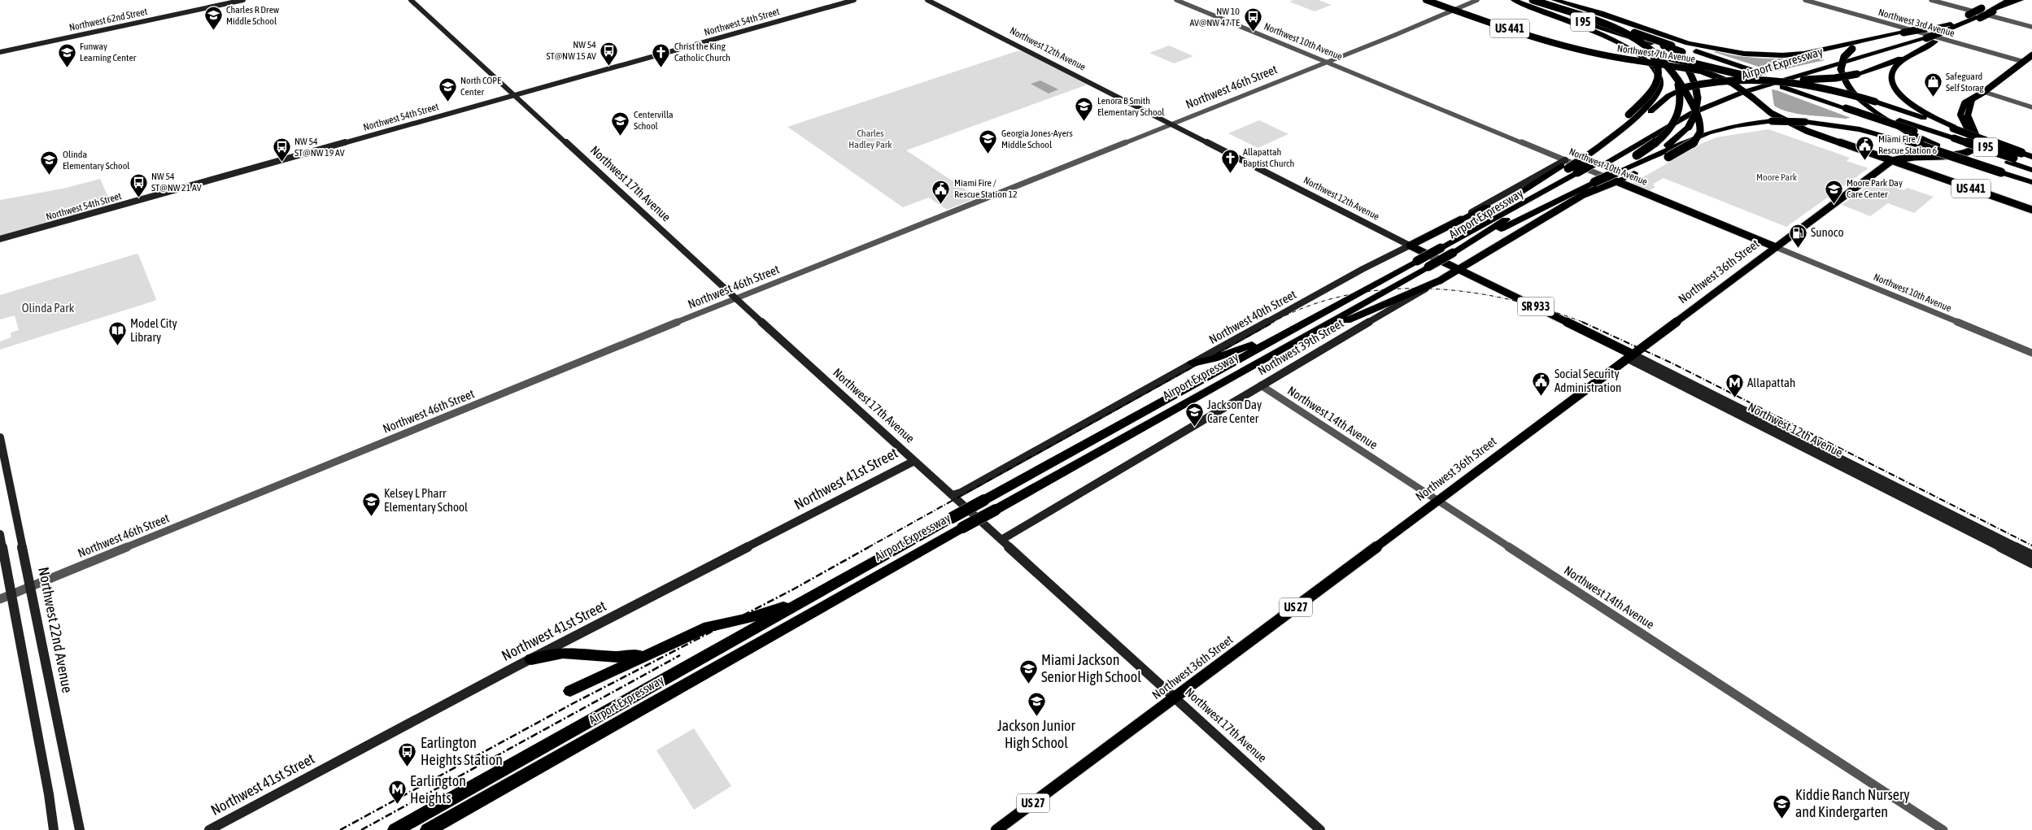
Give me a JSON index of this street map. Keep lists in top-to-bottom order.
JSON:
{
  "streets": {
    "highway": ["I 95", "Airport Expressway"],
    "main road": [
      "Northwest 62nd Street",
      "Northwest 54th Street",
      "US 441",
      "Northwest 10th Avenue",
      "Northwest 12th Avenue",
      "Northwest 7th Avenue",
      "Northwest 17th Avenue",
      "Northwest 36th Street",
      "SR 933",
      "Northwest 40th Street",
      "Northwest 39th Street",
      "Northwest 41st Street",
      "US 27",
      "Northwest 22nd Avenue"
    ],
    "street": ["Northwest 3rd Avenue", "Northwest 46th Street", "Northwest 14th Avenue"]
  },
  "crossings": [
    ["Northwest 54th Street", "Northwest 17th Avenue"],
    ["Northwest 10th Avenue", "Northwest 46th Street"],
    ["Northwest 10th Avenue", "Northwest 36th Street"],
    ["Northwest 10th Avenue", "Northwest 40th Street"],
    ["Northwest 10th Avenue", "Northwest 39th Street"],
    ["Northwest 12th Avenue", "Northwest 46th Street"],
    ["Northwest 12th Avenue", "Northwest 36th Street"],
    ["Northwest 12th Avenue", "Northwest 40th Street"],
    ["Northwest 12th Avenue", "Northwest 39th Street"],
    ["Northwest 7th Avenue", "Northwest 46th Street"],
    ["Northwest 7th Avenue", "Northwest 36th Street"],
    ["Northwest 46th Street", "Northwest 17th Avenue"],
    ["Northwest 46th Street", "Northwest 22nd Avenue"],
    ["Northwest 17th Avenue", "Northwest 36th Street"],
    ["Northwest 17th Avenue", "Northwest 40th Street"],
    ["Northwest 17th Avenue", "Northwest 39th Street"],
    ["Northwest 17th Avenue", "Northwest 41st Street"],
    ["Northwest 36th Street", "Northwest 14th Avenue"],
    ["Northwest 39th Street", "Northwest 14th Avenue"]
  ],
  "parks": ["Charles Hadley Park", "Moore Park", "Olinda Park"],
  "places": {
    "school or university": [
      "Charles R Drew Middle School",
      "Funway Learning Center",
      "North COPE Center",
      "Lenora B Smith Elementary School",
      "Centervilla School",
      "Georgia Jones-Ayers Middle School",
      "Olinda Elementary School",
      "Moore Park Day Care Center",
      "Jackson Day Care Center",
      "Kelsey L Pharr Elementary School",
      "Miami Jackson Senior High School",
      "Jackson Junior High School",
      "Kiddie Ranch Nursery and Kindergarten"
    ],
    "bus stop": [
      "NW 10 AV@NW 47 TE",
      "NW 54 ST@NW 15 AV",
      "NW 54 ST@NW 19 AV",
      "NW 54 ST@NW 21 AV",
      "Earlington Heights Station"
    ],
    "church": ["Christ the King Catholic Church", "Allapattah Baptist Church"],
    "shop": ["Safeguard Self Storag"],
    "public building": ["Miami Fire / Rescue Station 6", "Miami Fire / Rescue Station 12", "Social Security Administration"],
    "fuel station": ["Sunoco"],
    "library": ["Model City Library"],
    "metro station": ["Allapattah", "Earlington Heights"]
  }
}
